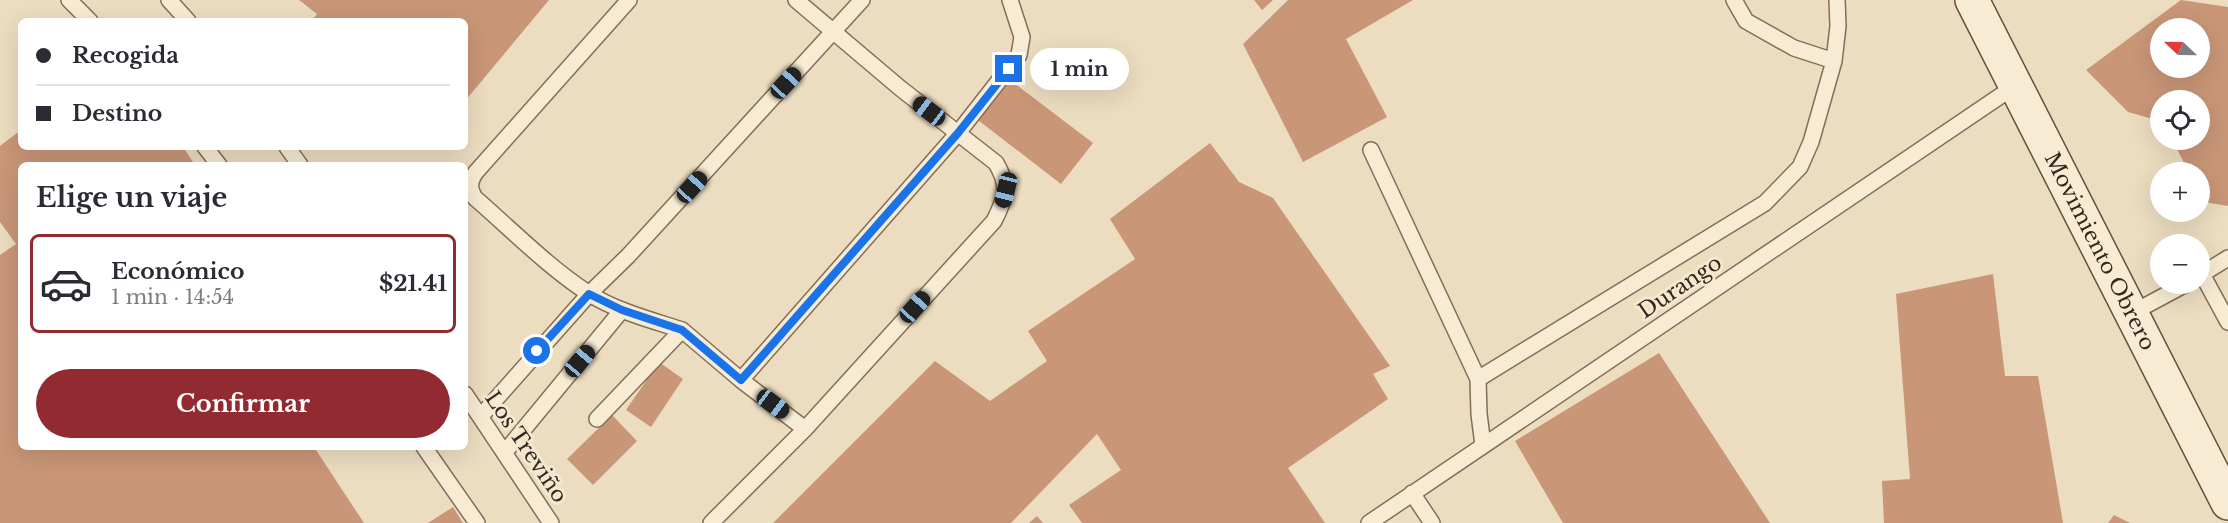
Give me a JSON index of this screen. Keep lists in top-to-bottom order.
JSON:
{
  "streets": {
    "street": ["Movimiento Obrero"],
    "lane": ["Durango", "Los Treviño"]
  },
  "crossings": [
    ["Movimiento Obrero", "Durango"]
  ],
  "north": "left",
  "page": {
    "map_buttons": ["+", "−"],
    "banner": ["Recogida", "Destino"],
    "bubble": "1 min",
    "heading": "Elige un viaje",
    "list": [
      {
        "name": "Económico",
        "note": "1 min · 14:54",
        "value": "$21.41"
      }
    ],
    "buttons": "Confirmar"
  }
}
